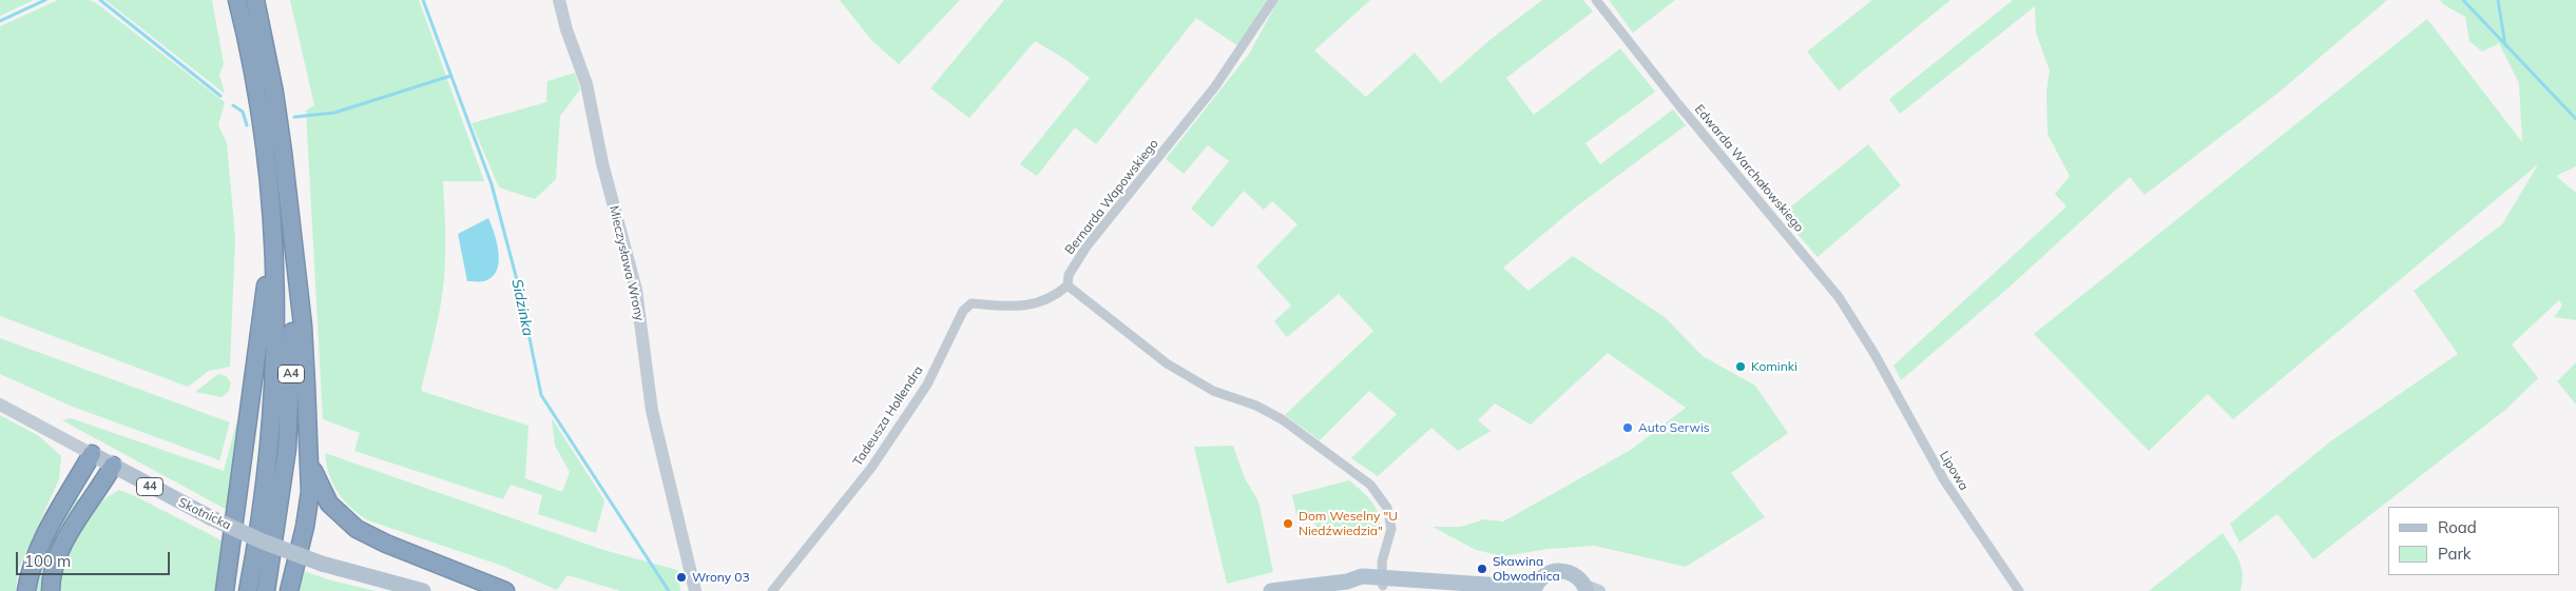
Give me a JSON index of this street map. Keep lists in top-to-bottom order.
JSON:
{
  "streets": {
    "highway": ["A4"],
    "main road": ["44", "Skotnicka"],
    "street": [
      "Edwarda Warchałowskiego",
      "Bernarda Wapowskiego",
      "Mieczysława Wrony",
      "Tadeusza Hollendra",
      "Lipowa"
    ]
  },
  "crossings": [
    ["Edwarda Warchałowskiego", "Lipowa"],
    ["Bernarda Wapowskiego", "Tadeusza Hollendra"]
  ],
  "water": ["Sidzinka"],
  "places": [
    "Kominki",
    "Auto Serwis",
    "Dom Weselny \"U Niedźwiedzia\"",
    "Skawina Obwodnica",
    "Wrony 03"
  ],
  "legend": ["Road", "Park"],
  "scale_bar": "100 m"
}
